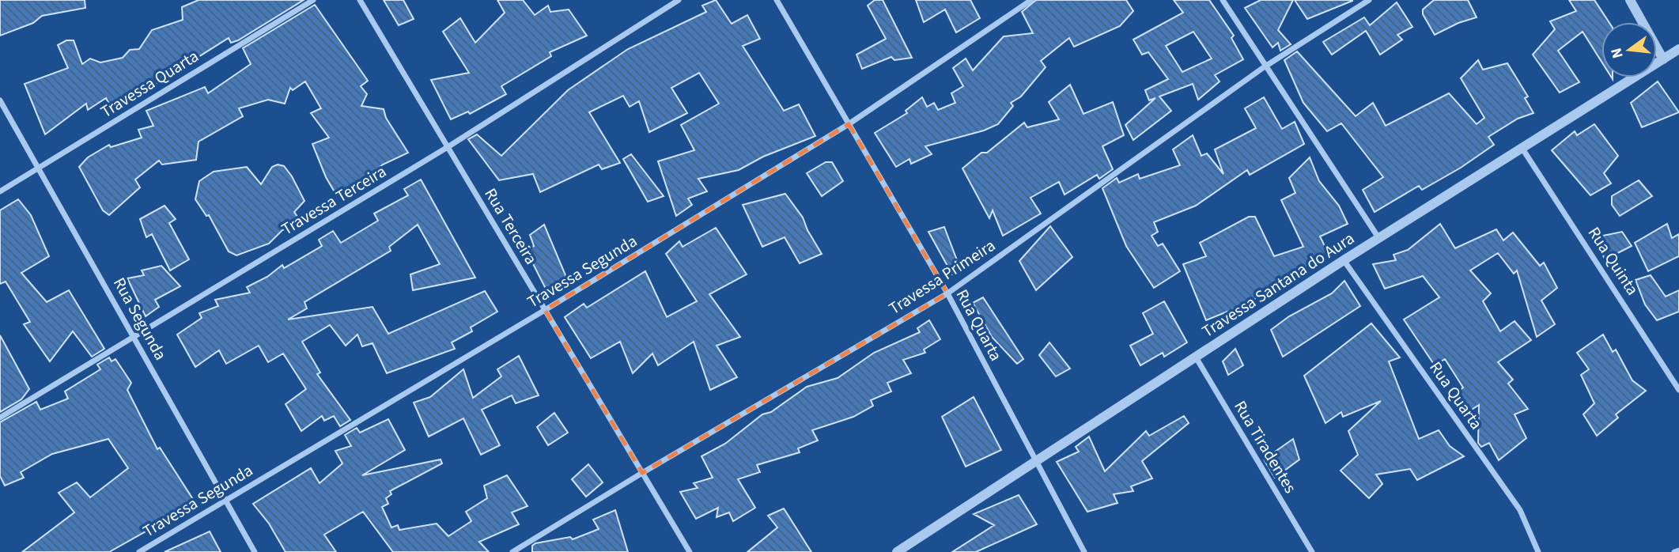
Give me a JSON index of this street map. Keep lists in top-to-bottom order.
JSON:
{
  "streets": {
    "street": [
      "Travessa Quarta",
      "Travessa Terceira",
      "Rua Terceira",
      "Rua Quinta",
      "Travessa Segunda",
      "Travessa Primeira",
      "Travessa Santana do Aura",
      "Rua Segunda",
      "Rua Quarta",
      "Rua Tiradentes"
    ]
  },
  "crossings": [
    ["Travessa Quarta", "Rua Segunda"],
    ["Travessa Terceira", "Rua Terceira"],
    ["Travessa Terceira", "Rua Segunda"],
    ["Rua Terceira", "Travessa Segunda"],
    ["Rua Terceira", "Travessa Primeira"],
    ["Rua Quinta", "Travessa Santana do Aura"],
    ["Travessa Segunda", "Rua Segunda"],
    ["Travessa Segunda", "Rua Quarta"],
    ["Travessa Primeira", "Rua Quarta"],
    ["Travessa Santana do Aura", "Rua Quarta"],
    ["Travessa Santana do Aura", "Rua Tiradentes"]
  ],
  "north": "left"
}
